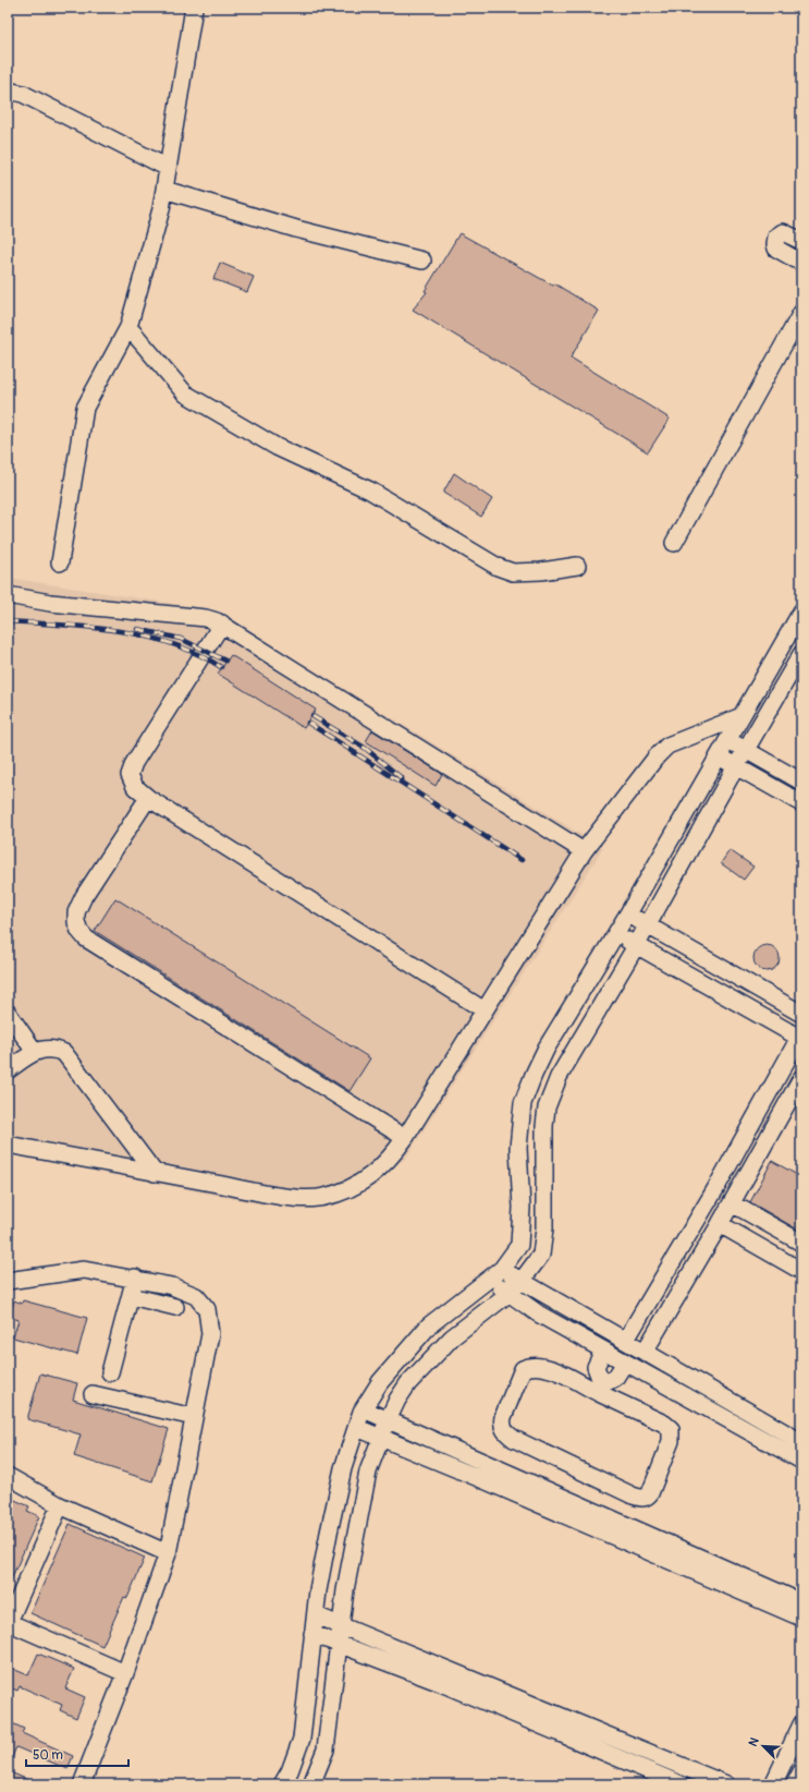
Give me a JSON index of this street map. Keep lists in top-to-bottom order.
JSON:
{
  "scale_bar": "50 m",
  "north": "top left"
}
